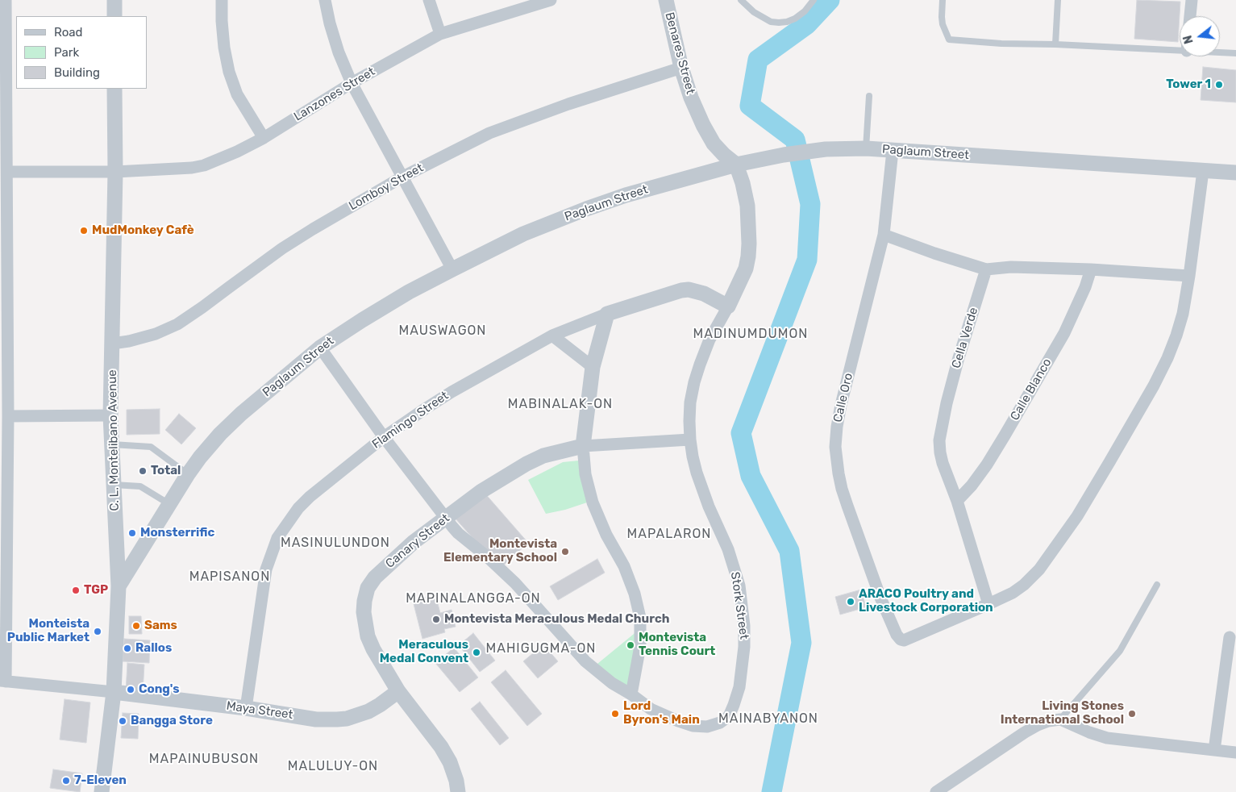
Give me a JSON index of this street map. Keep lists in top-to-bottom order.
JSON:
{
  "streets": {
    "street": [
      "Benares Street",
      "Lanzones Street",
      "Paglaum Street",
      "Lomboy Street",
      "Cella Verde",
      "Calle Blanco",
      "Calle Oro",
      "Flamingo Street",
      "C. L. Montelibano Avenue",
      "Canary Street",
      "Stork Street",
      "Maya Street"
    ]
  },
  "crossings": [
    ["Benares Street", "Paglaum Street"],
    ["Benares Street", "Lomboy Street"],
    ["Benares Street", "Stork Street"],
    ["Lanzones Street", "C. L. Montelibano Avenue"],
    ["Paglaum Street", "Calle Oro"],
    ["Paglaum Street", "C. L. Montelibano Avenue"],
    ["Paglaum Street", "Stork Street"],
    ["Lomboy Street", "C. L. Montelibano Avenue"],
    ["Cella Verde", "Calle Blanco"],
    ["Cella Verde", "Calle Oro"],
    ["Flamingo Street", "Stork Street"],
    ["Flamingo Street", "Maya Street"],
    ["C. L. Montelibano Avenue", "Maya Street"],
    ["Canary Street", "Stork Street"],
    ["Canary Street", "Maya Street"]
  ],
  "districts": [
    "MAUSWAGON",
    "MADINUMDUMON",
    "MABINALAK-ON",
    "MAPALARON",
    "MASINULUNDON",
    "MAPISANON",
    "MAPINALANGGA-ON",
    "MAHIGUGMA-ON",
    "MAINABYANON",
    "MAPAINUBUSON",
    "MALULUY-ON"
  ],
  "places": [
    "Tower 1",
    "MudMonkey Cafè",
    "Total",
    "Monsterrific",
    "Montevista Elementary School",
    "TGP",
    "ARACO Poultry and Livestock Corporation",
    "Montevista Meraculous Medal Church",
    "Sams",
    "Monteista Public Market",
    "Montevista Tennis Court",
    "Rallos",
    "Meraculous Medal Convent",
    "Cong's",
    "Lord Byron's Main",
    "Living Stones International School",
    "Bangga Store",
    "7-Eleven"
  ],
  "legend": ["Road", "Park", "Building"],
  "north": "left"
}
